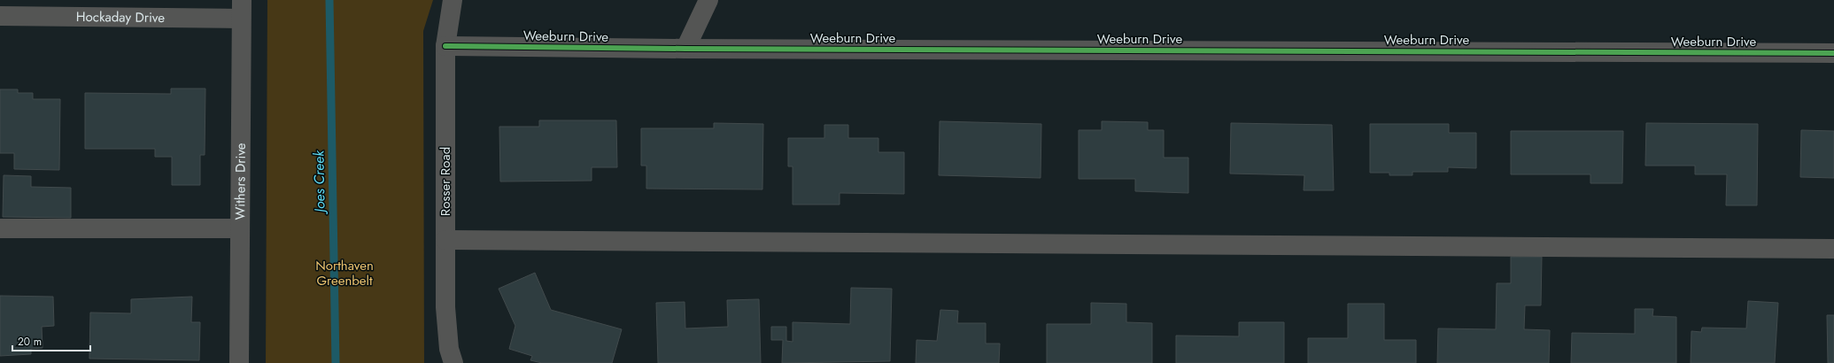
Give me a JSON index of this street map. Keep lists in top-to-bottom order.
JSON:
{
  "streets": {
    "street": [
      "Hockaday Drive",
      "Weeburn Drive",
      "Withers Drive",
      "Rosser Road"
    ]
  },
  "crossings": [
    ["Hockaday Drive", "Withers Drive"],
    ["Weeburn Drive", "Rosser Road"]
  ],
  "water": ["Joes Creek"],
  "parks": ["Northaven Greenbelt"],
  "scale_bar": "20 m"
}
